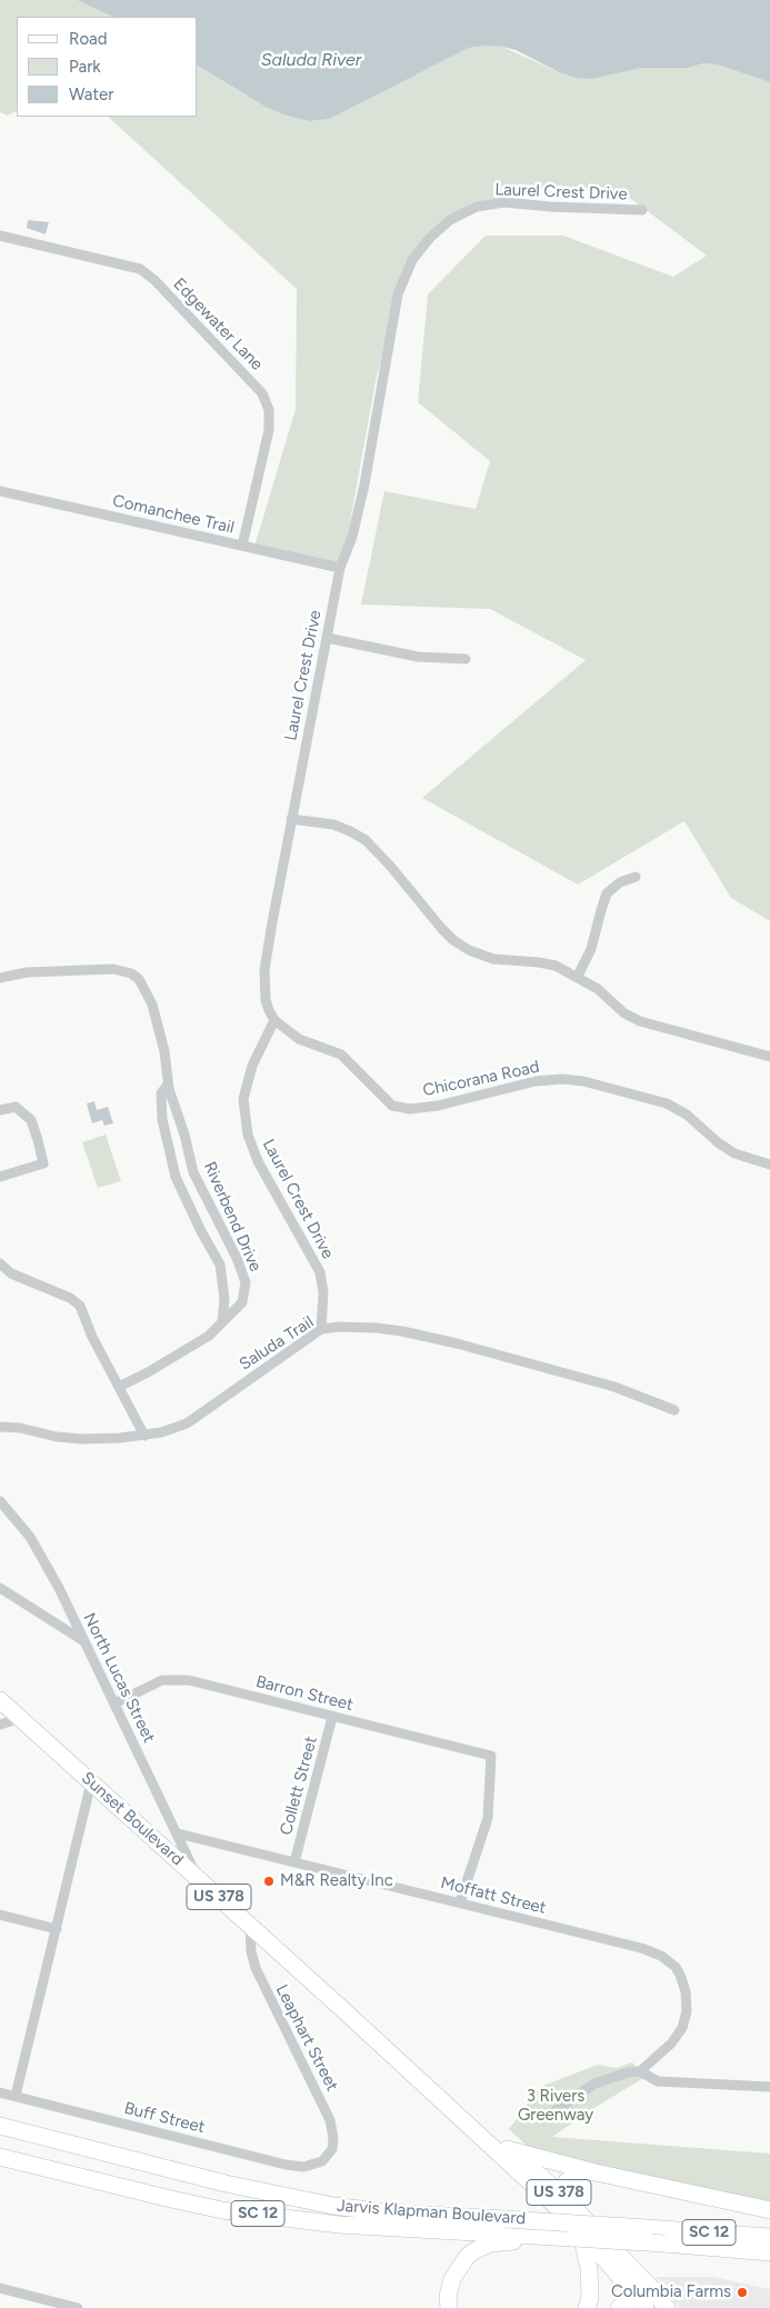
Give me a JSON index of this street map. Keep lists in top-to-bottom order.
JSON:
{
  "streets": {
    "main road": [
      "Sunset Boulevard",
      "US 378",
      "Jarvis Klapman Boulevard",
      "SC 12"
    ],
    "street": [
      "Laurel Crest Drive",
      "Edgewater Lane",
      "Comanchee Trail",
      "Chicorana Road",
      "Riverbend Drive",
      "Saluda Trail",
      "North Lucas Street",
      "Barron Street",
      "Collett Street",
      "Moffatt Street",
      "Leaphart Street",
      "Buff Street"
    ]
  },
  "crossings": [
    ["Laurel Crest Drive", "Comanchee Trail"],
    ["Laurel Crest Drive", "Chicorana Road"],
    ["Laurel Crest Drive", "Saluda Trail"],
    ["Edgewater Lane", "Comanchee Trail"],
    ["North Lucas Street", "Barron Street"],
    ["North Lucas Street", "Sunset Boulevard"],
    ["North Lucas Street", "Moffatt Street"],
    ["Barron Street", "Collett Street"],
    ["Barron Street", "Moffatt Street"],
    ["Collett Street", "Moffatt Street"],
    ["Sunset Boulevard", "Leaphart Street"],
    ["Sunset Boulevard", "SC 12"],
    ["Leaphart Street", "Buff Street"]
  ],
  "water": ["Saluda River"],
  "parks": ["3 Rivers Greenway"],
  "places": ["M&R Realty Inc", "Columbia Farms"],
  "legend": ["Road", "Park", "Water"]
}
